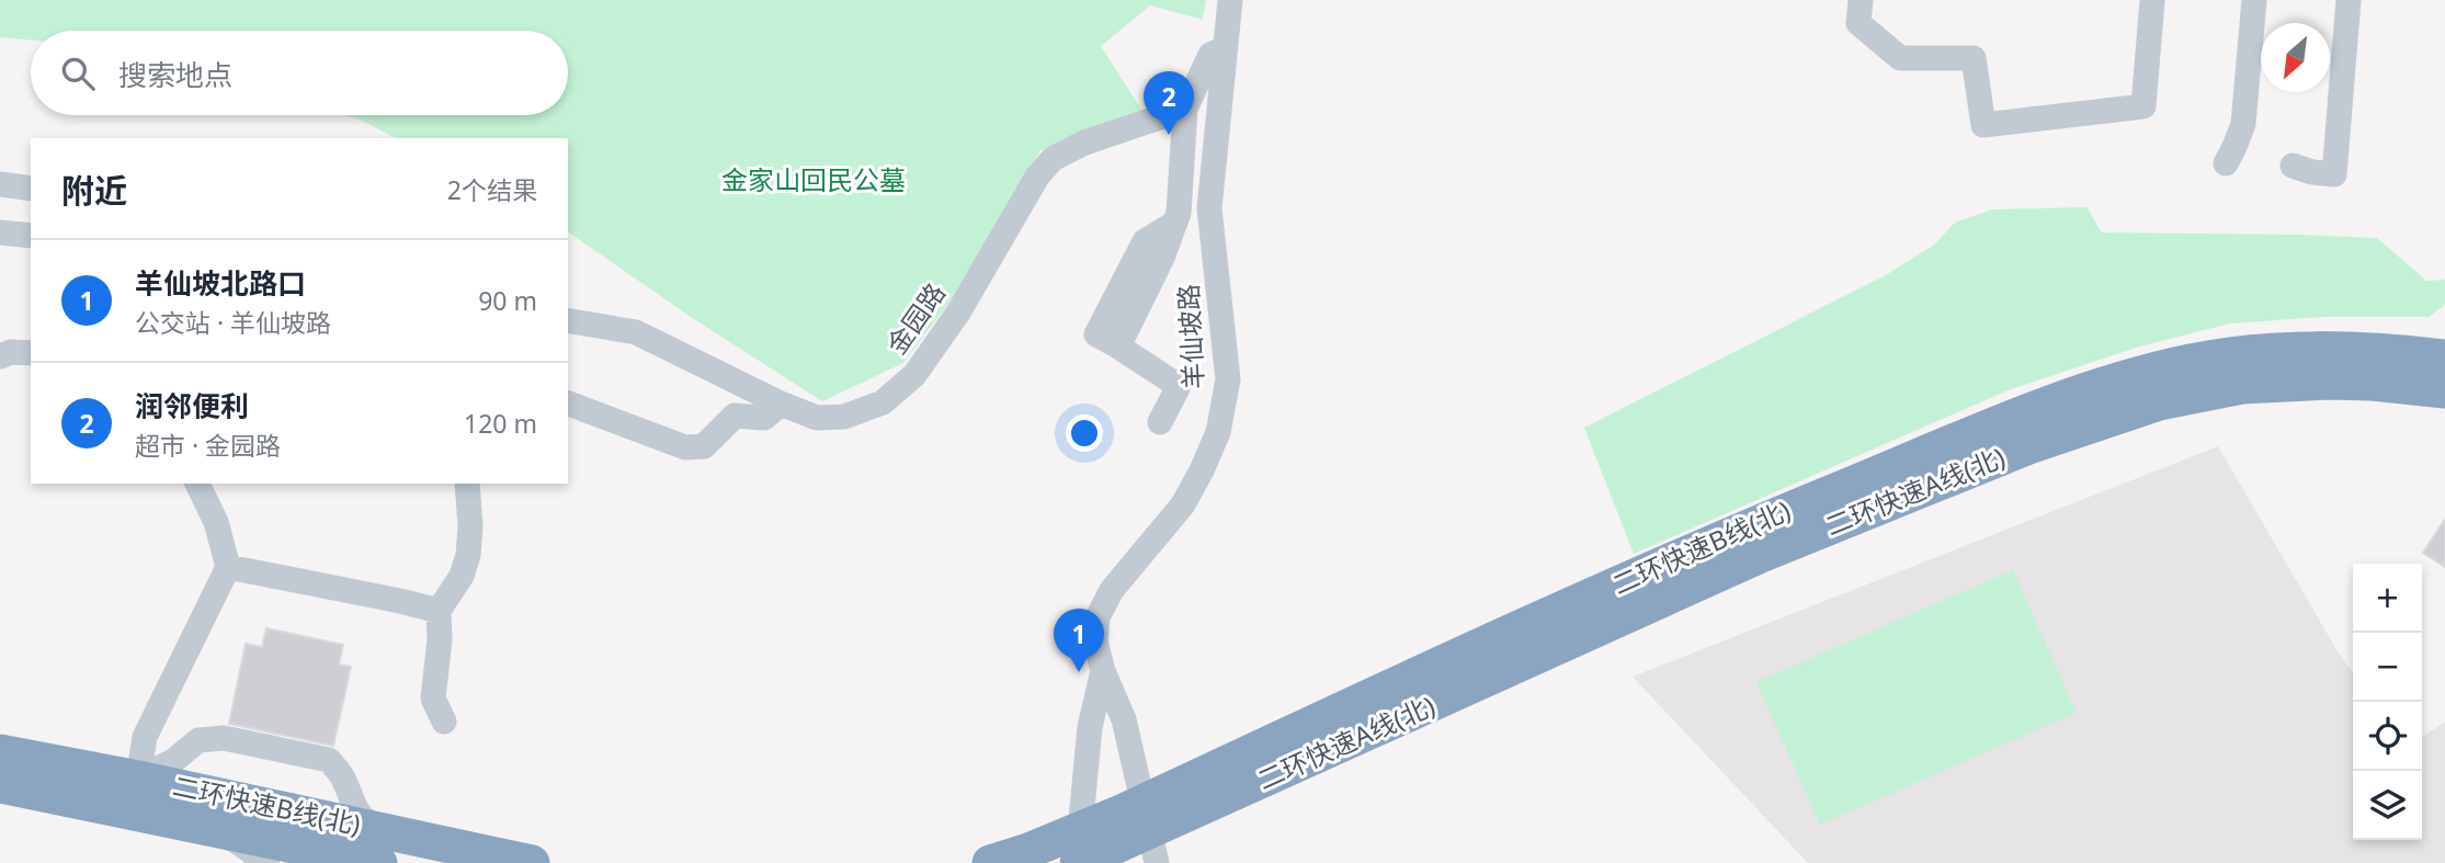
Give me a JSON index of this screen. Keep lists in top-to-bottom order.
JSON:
{
  "streets": {
    "highway": ["二环快速A线(北)", "二环快速B线(北)"],
    "street": ["金园路", "羊仙坡路"]
  },
  "crossings": [
    ["二环快速A线(北)", "二环快速B线(北)"]
  ],
  "parks": ["金家山回民公墓"],
  "north": "bottom left",
  "page": {
    "search": "搜索地点",
    "pins": ["2", "1"],
    "heading": ["附近", "2个结果"],
    "list": [
      {
        "mark": "1",
        "name": "羊仙坡北路口",
        "note": "公交站 · 羊仙坡路",
        "value": "90 m"
      },
      {
        "mark": "2",
        "name": "润邻便利",
        "note": "超市 · 金园路",
        "value": "120 m"
      }
    ],
    "map_buttons": ["+", "−"]
  }
}
